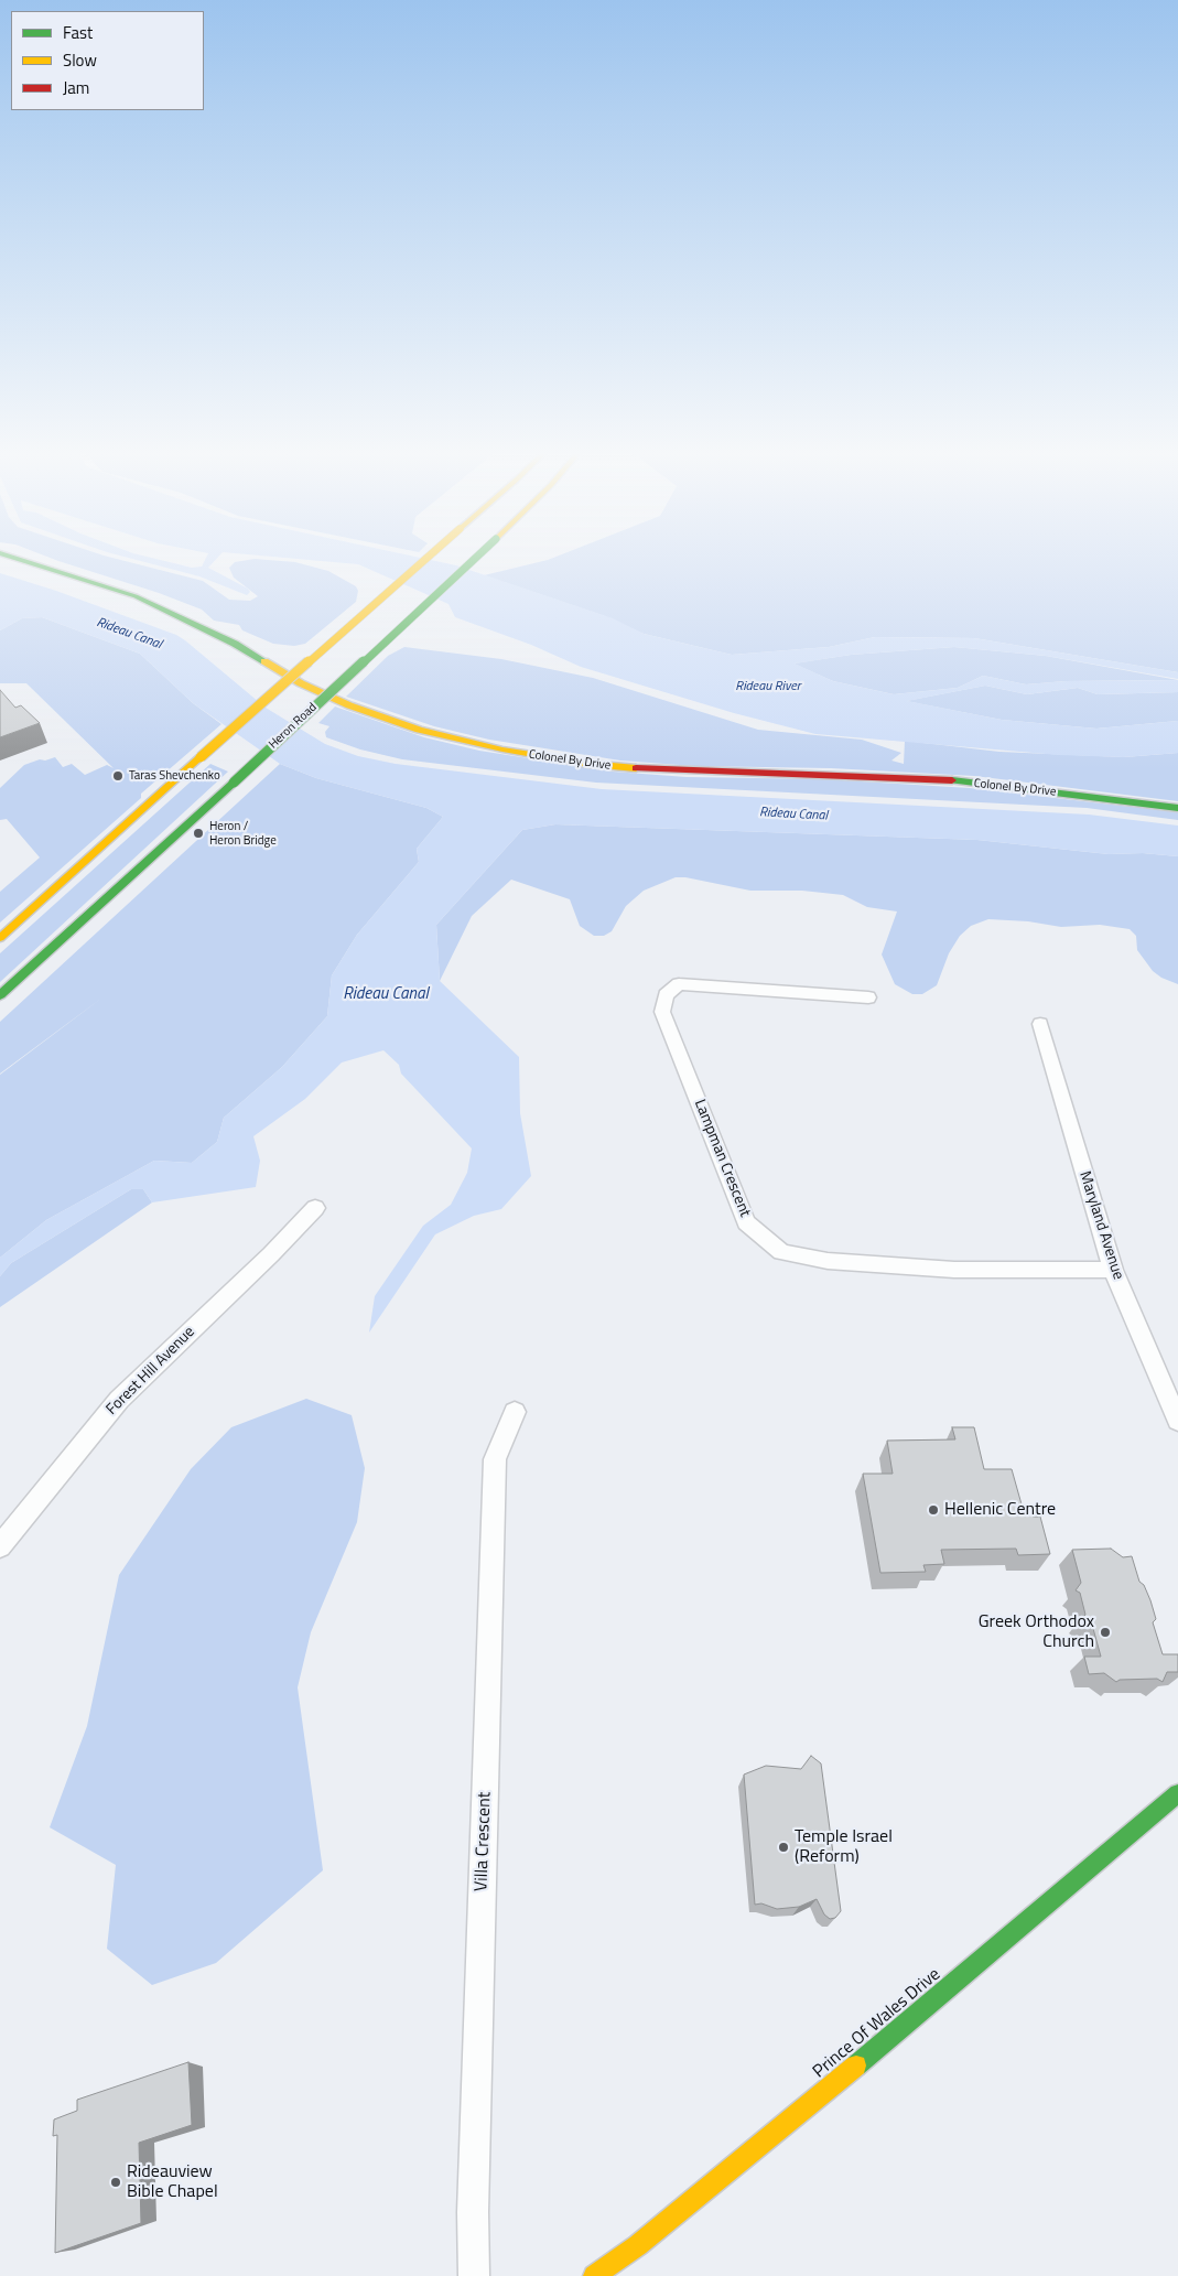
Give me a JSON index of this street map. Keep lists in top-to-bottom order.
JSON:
{
  "streets": {
    "main road": ["Heron Road", "Colonel By Drive", "Prince Of Wales Drive"],
    "street": [
      "Lampman Crescent",
      "Maryland Avenue",
      "Forest Hill Avenue",
      "Villa Crescent"
    ]
  },
  "crossings": [
    ["Lampman Crescent", "Maryland Avenue"]
  ],
  "water": ["Rideau Canal", "Rideau River"],
  "places": [
    "Taras Shevchenko",
    "Heron / Heron Bridge",
    "Hellenic Centre",
    "Greek Orthodox Church",
    "Temple Israel (Reform)",
    "Rideauview Bible Chapel"
  ],
  "legend": ["Fast", "Slow", "Jam"]
}
